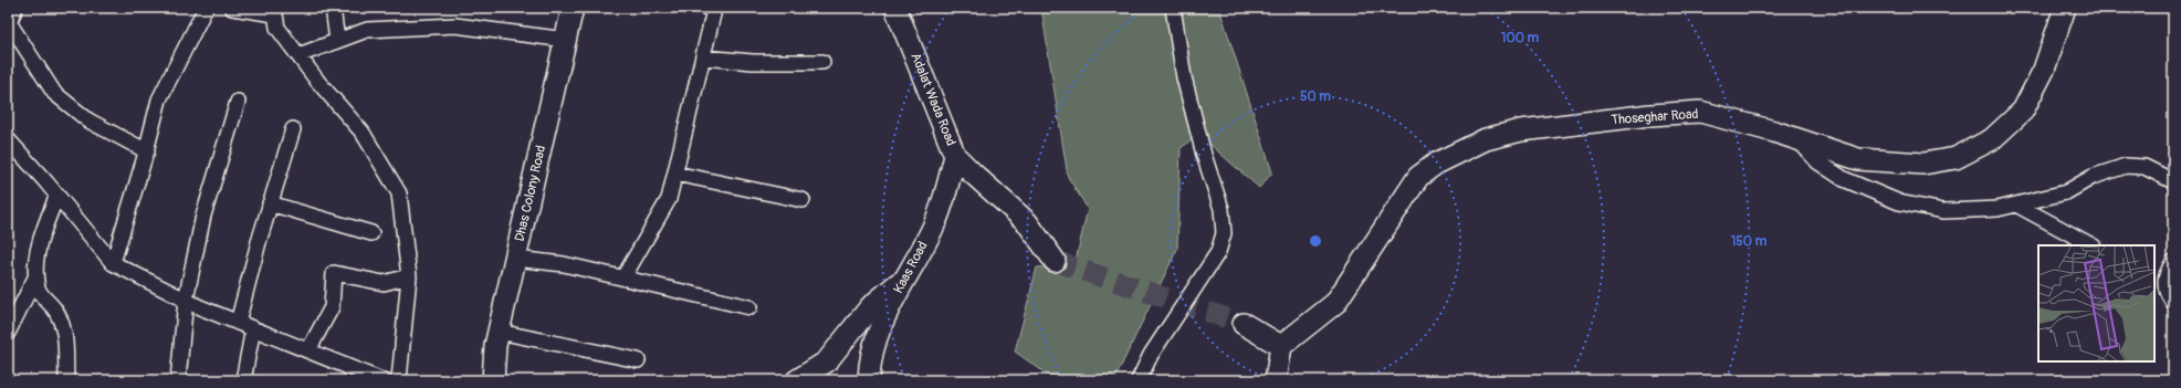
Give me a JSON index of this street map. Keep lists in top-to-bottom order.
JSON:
{
  "streets": {
    "main road": [
      "Adalat Wada Road",
      "Thoseghar Road",
      "Dhas Colony Road",
      "Kaas Road"
    ]
  },
  "crossings": [
    ["Adalat Wada Road", "Kaas Road"]
  ],
  "rings": ["100 m", "50 m", "150 m"]
}
